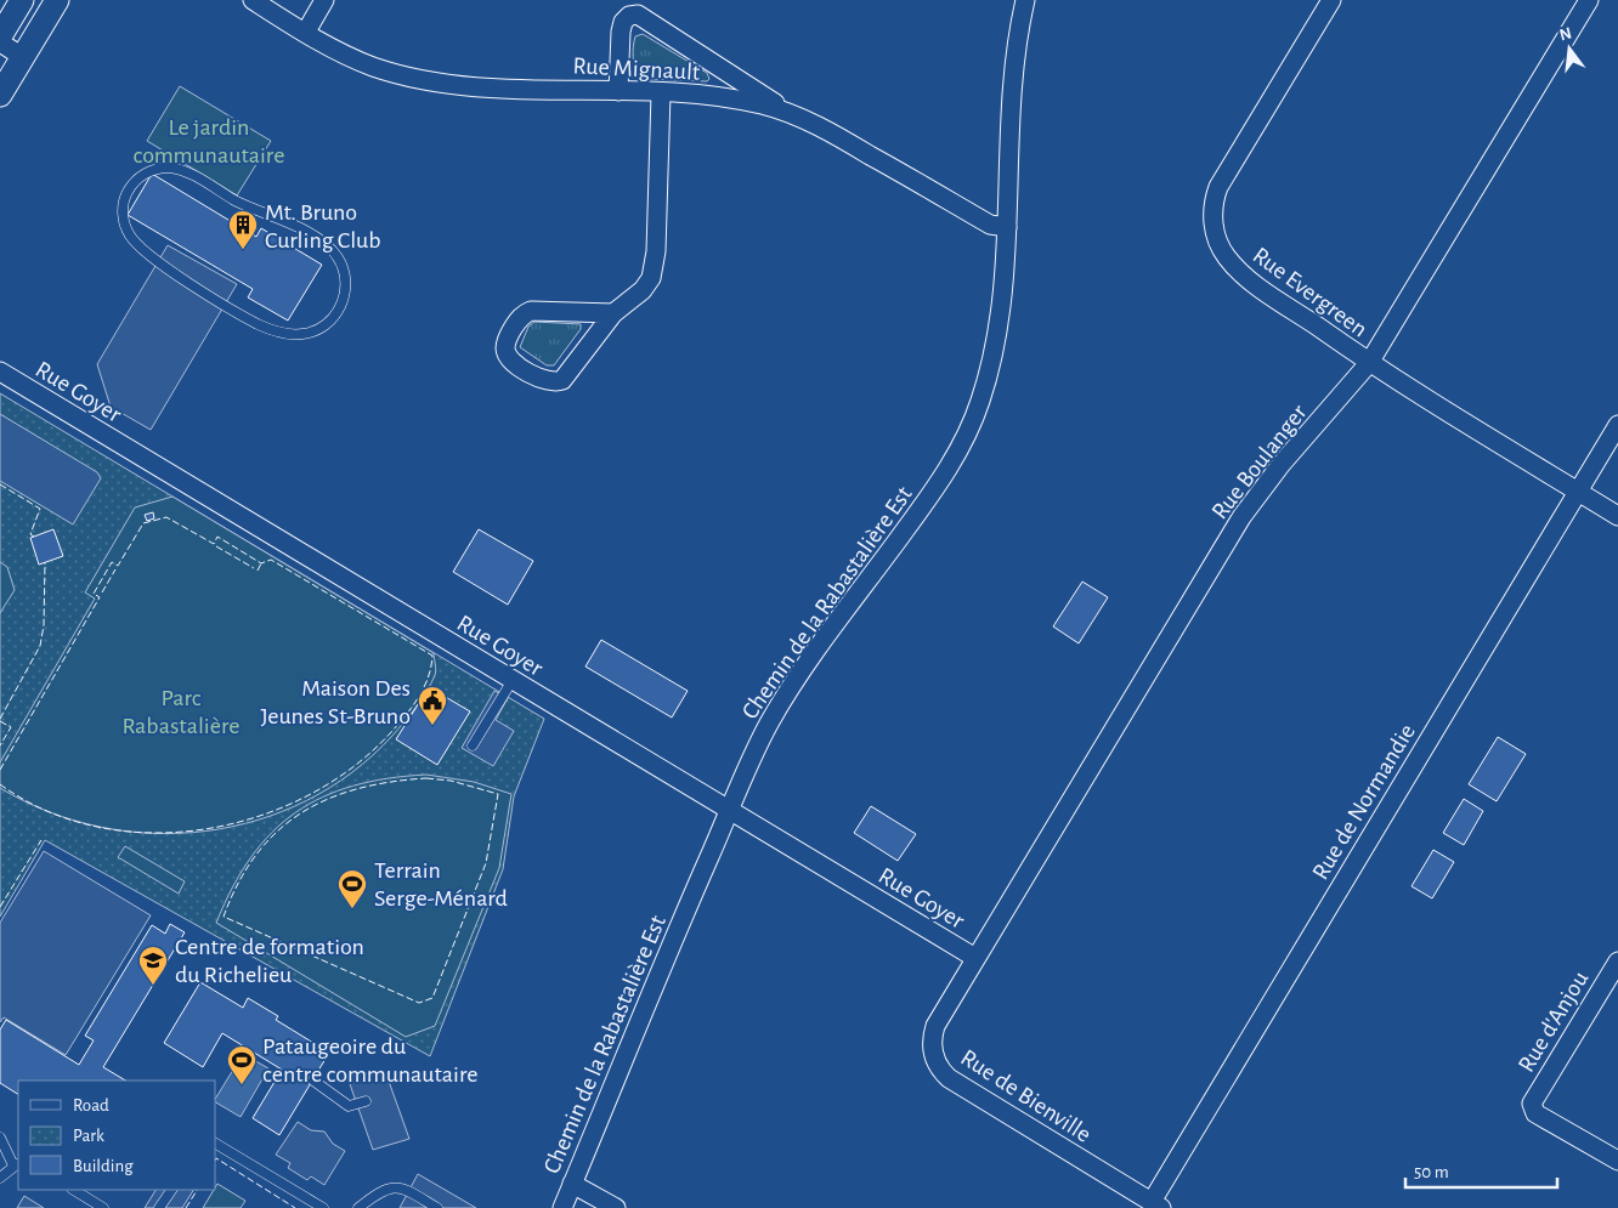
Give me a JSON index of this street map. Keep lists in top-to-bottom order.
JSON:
{
  "streets": {
    "street": [
      "Rue Mignault",
      "Rue Evergreen",
      "Rue Goyer",
      "Rue Boulanger",
      "Chemin de la Rabastalière Est",
      "Rue de Normandie",
      "Rue d'Anjou",
      "Rue de Bienville"
    ]
  },
  "crossings": [
    ["Rue Mignault", "Chemin de la Rabastalière Est"],
    ["Rue Evergreen", "Rue Boulanger"],
    ["Rue Evergreen", "Rue de Normandie"],
    ["Rue Goyer", "Rue Boulanger"],
    ["Rue Goyer", "Chemin de la Rabastalière Est"],
    ["Rue Goyer", "Rue de Bienville"],
    ["Rue Boulanger", "Rue de Bienville"],
    ["Rue de Normandie", "Rue de Bienville"]
  ],
  "parks": ["Le jardin communautaire", "Parc Rabastalière"],
  "places": {
    "building": ["Mt. Bruno Curling Club"],
    "public building": ["Maison Des Jeunes St-Bruno"],
    "sports": ["Terrain Serge-Ménard", "Pataugeoire du centre communautaire"],
    "school or university": ["Centre de formation du Richelieu"]
  },
  "legend": ["Road", "Park", "Building"],
  "scale_bar": "50 m",
  "north": "top"
}
